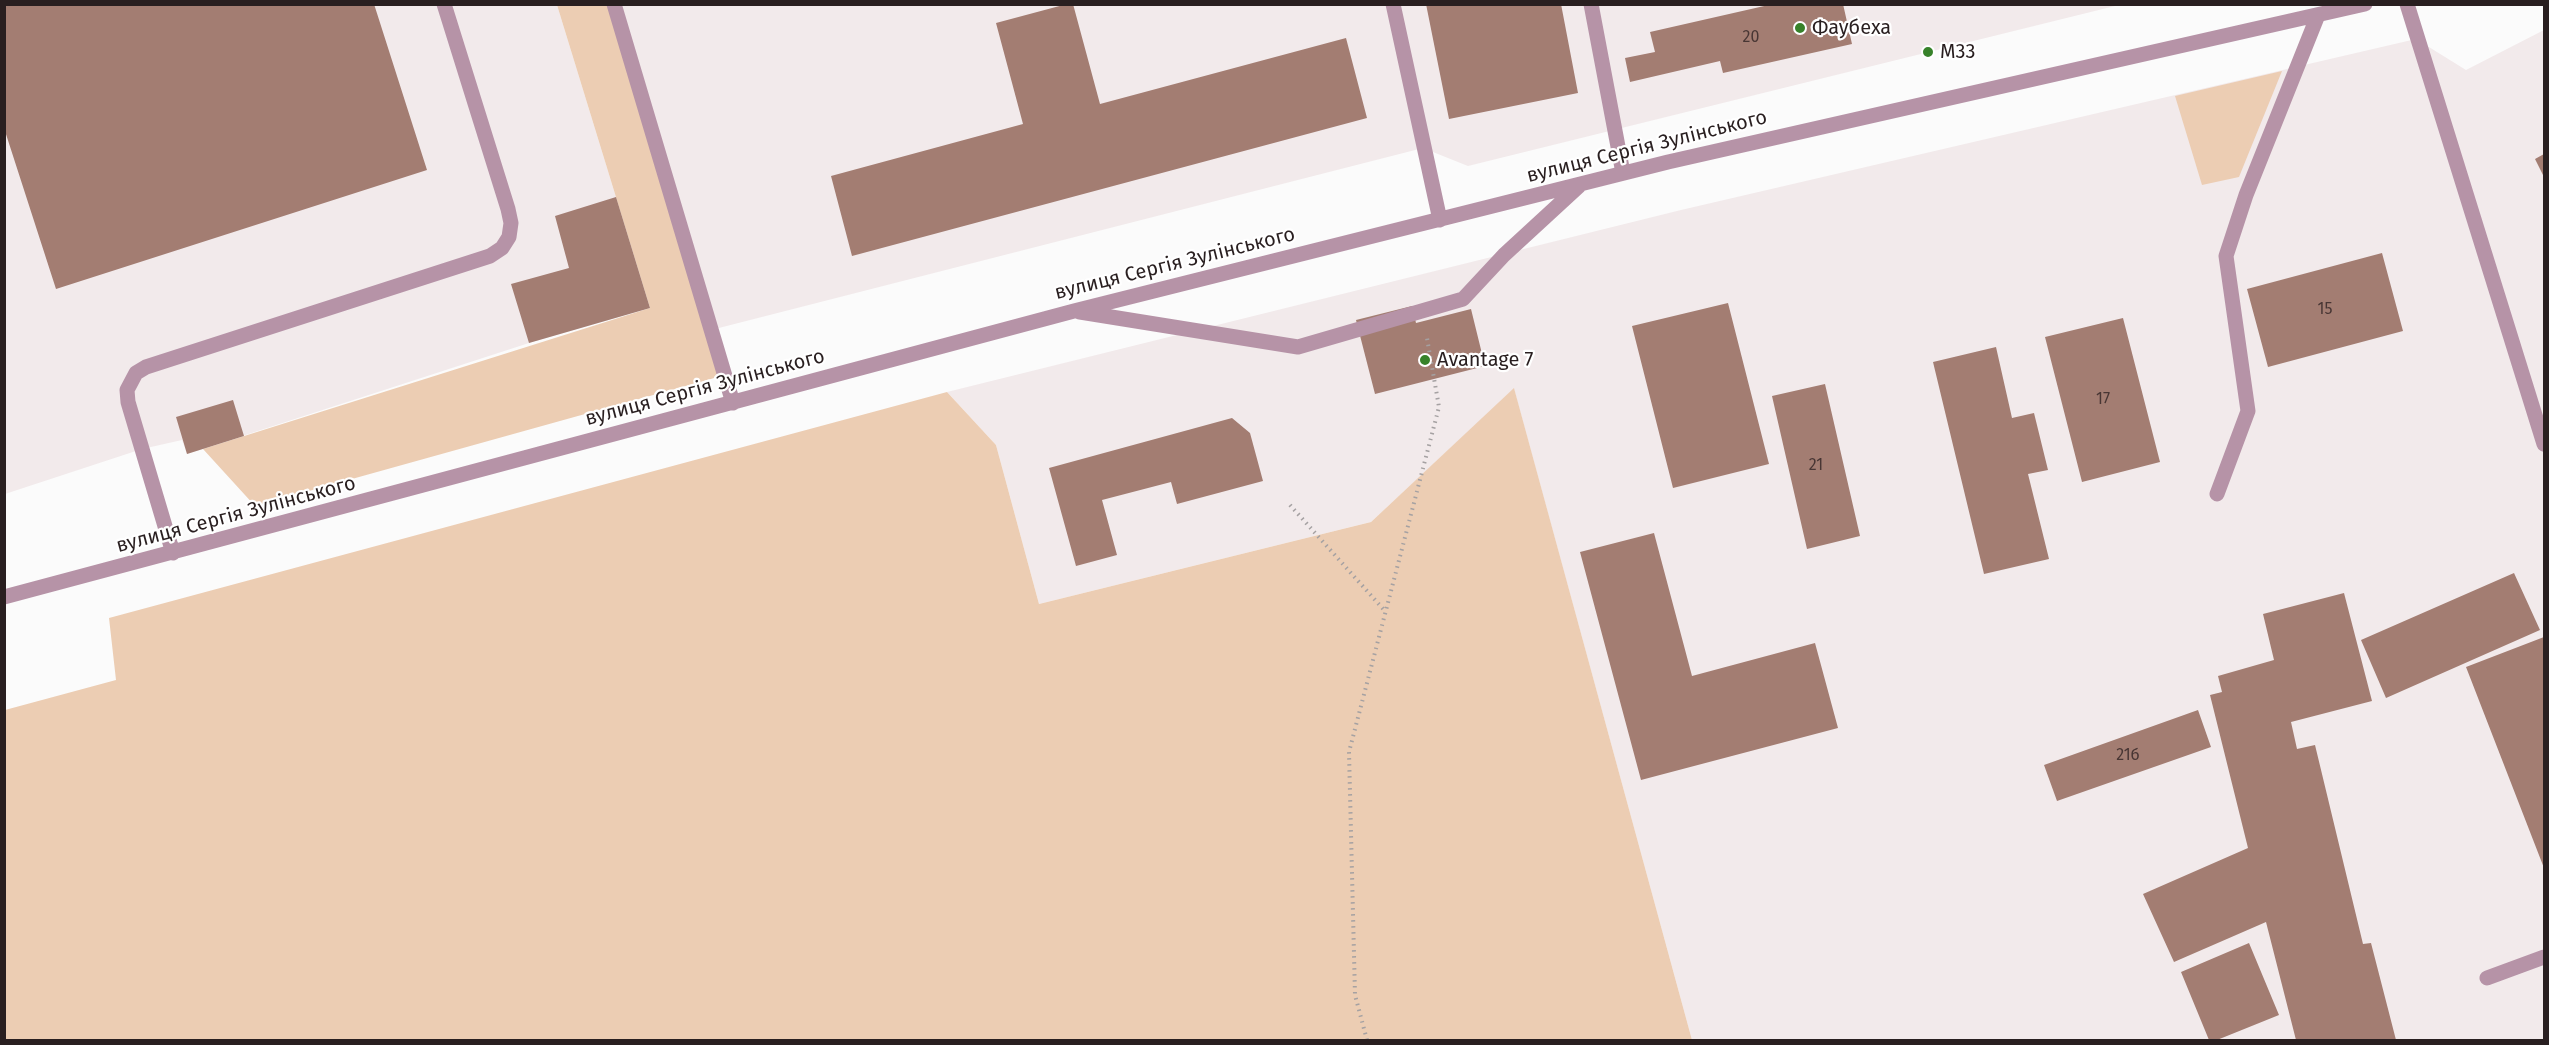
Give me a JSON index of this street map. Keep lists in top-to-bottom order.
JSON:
{
  "streets": {
    "street": ["вулиця Сергія Зулінського"]
  },
  "places": ["Фаубеха", "М33", "Avantage 7"],
  "house_numbers": [
    "20",
    "15",
    "17",
    "21",
    "21б"
  ]
}
